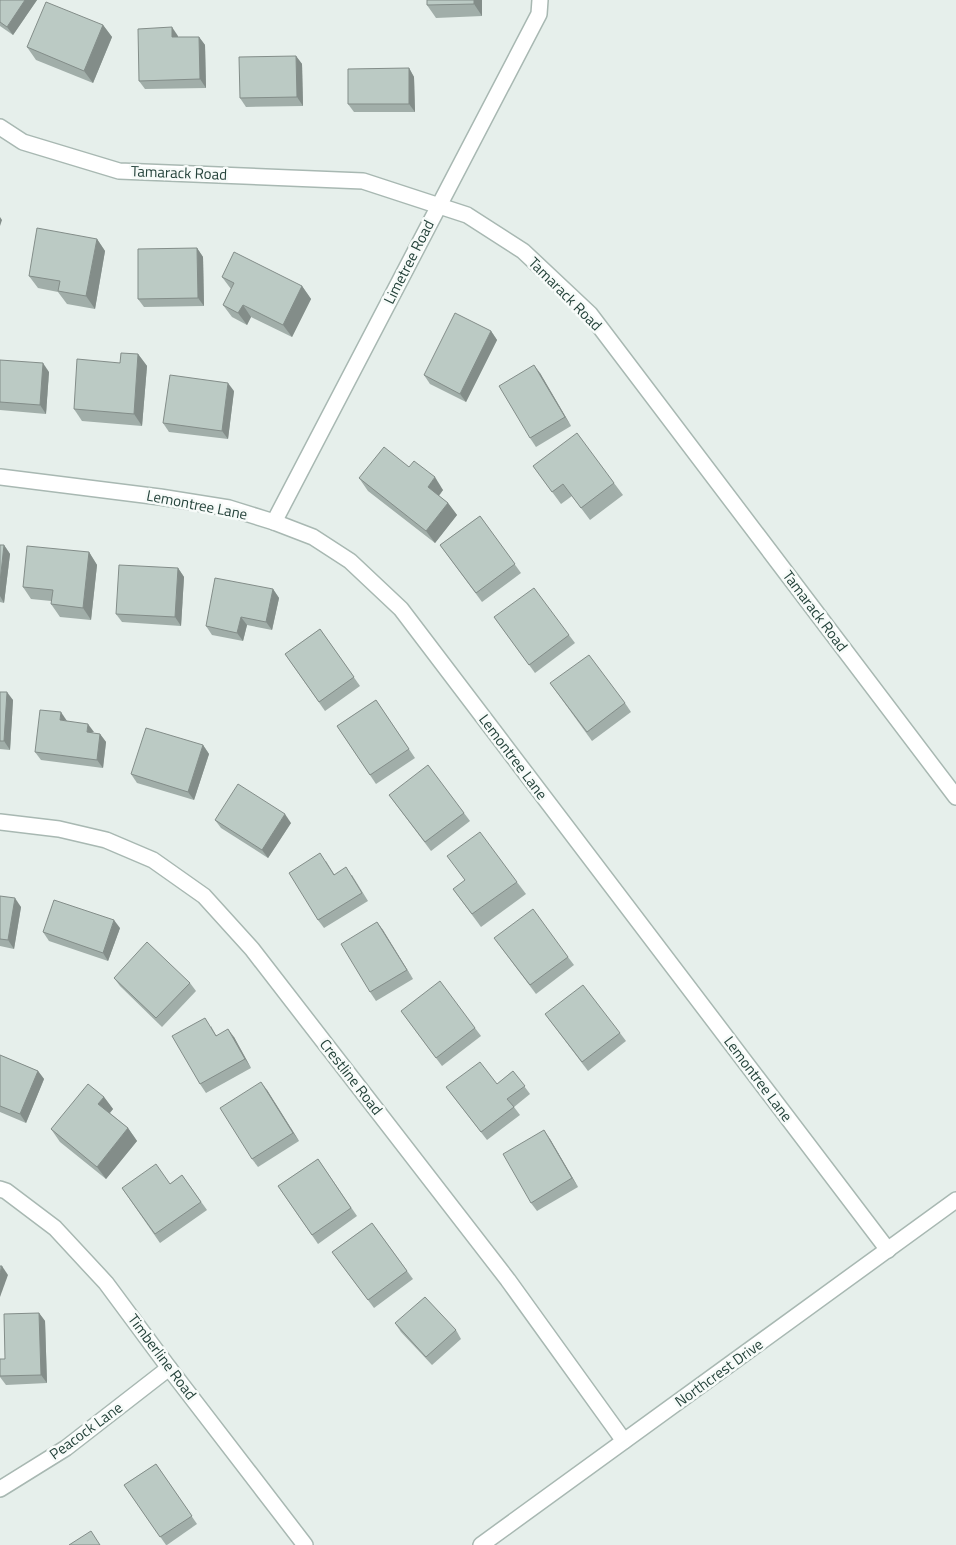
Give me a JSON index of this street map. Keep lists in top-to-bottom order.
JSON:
{
  "streets": {
    "street": [
      "Tamarack Road",
      "Limetree Road",
      "Lemontree Lane",
      "Crestline Road",
      "Timberline Road",
      "Northcrest Drive",
      "Peacock Lane"
    ]
  },
  "crossings": [
    ["Tamarack Road", "Limetree Road"],
    ["Limetree Road", "Lemontree Lane"],
    ["Lemontree Lane", "Northcrest Drive"],
    ["Crestline Road", "Northcrest Drive"],
    ["Timberline Road", "Peacock Lane"]
  ]
}
